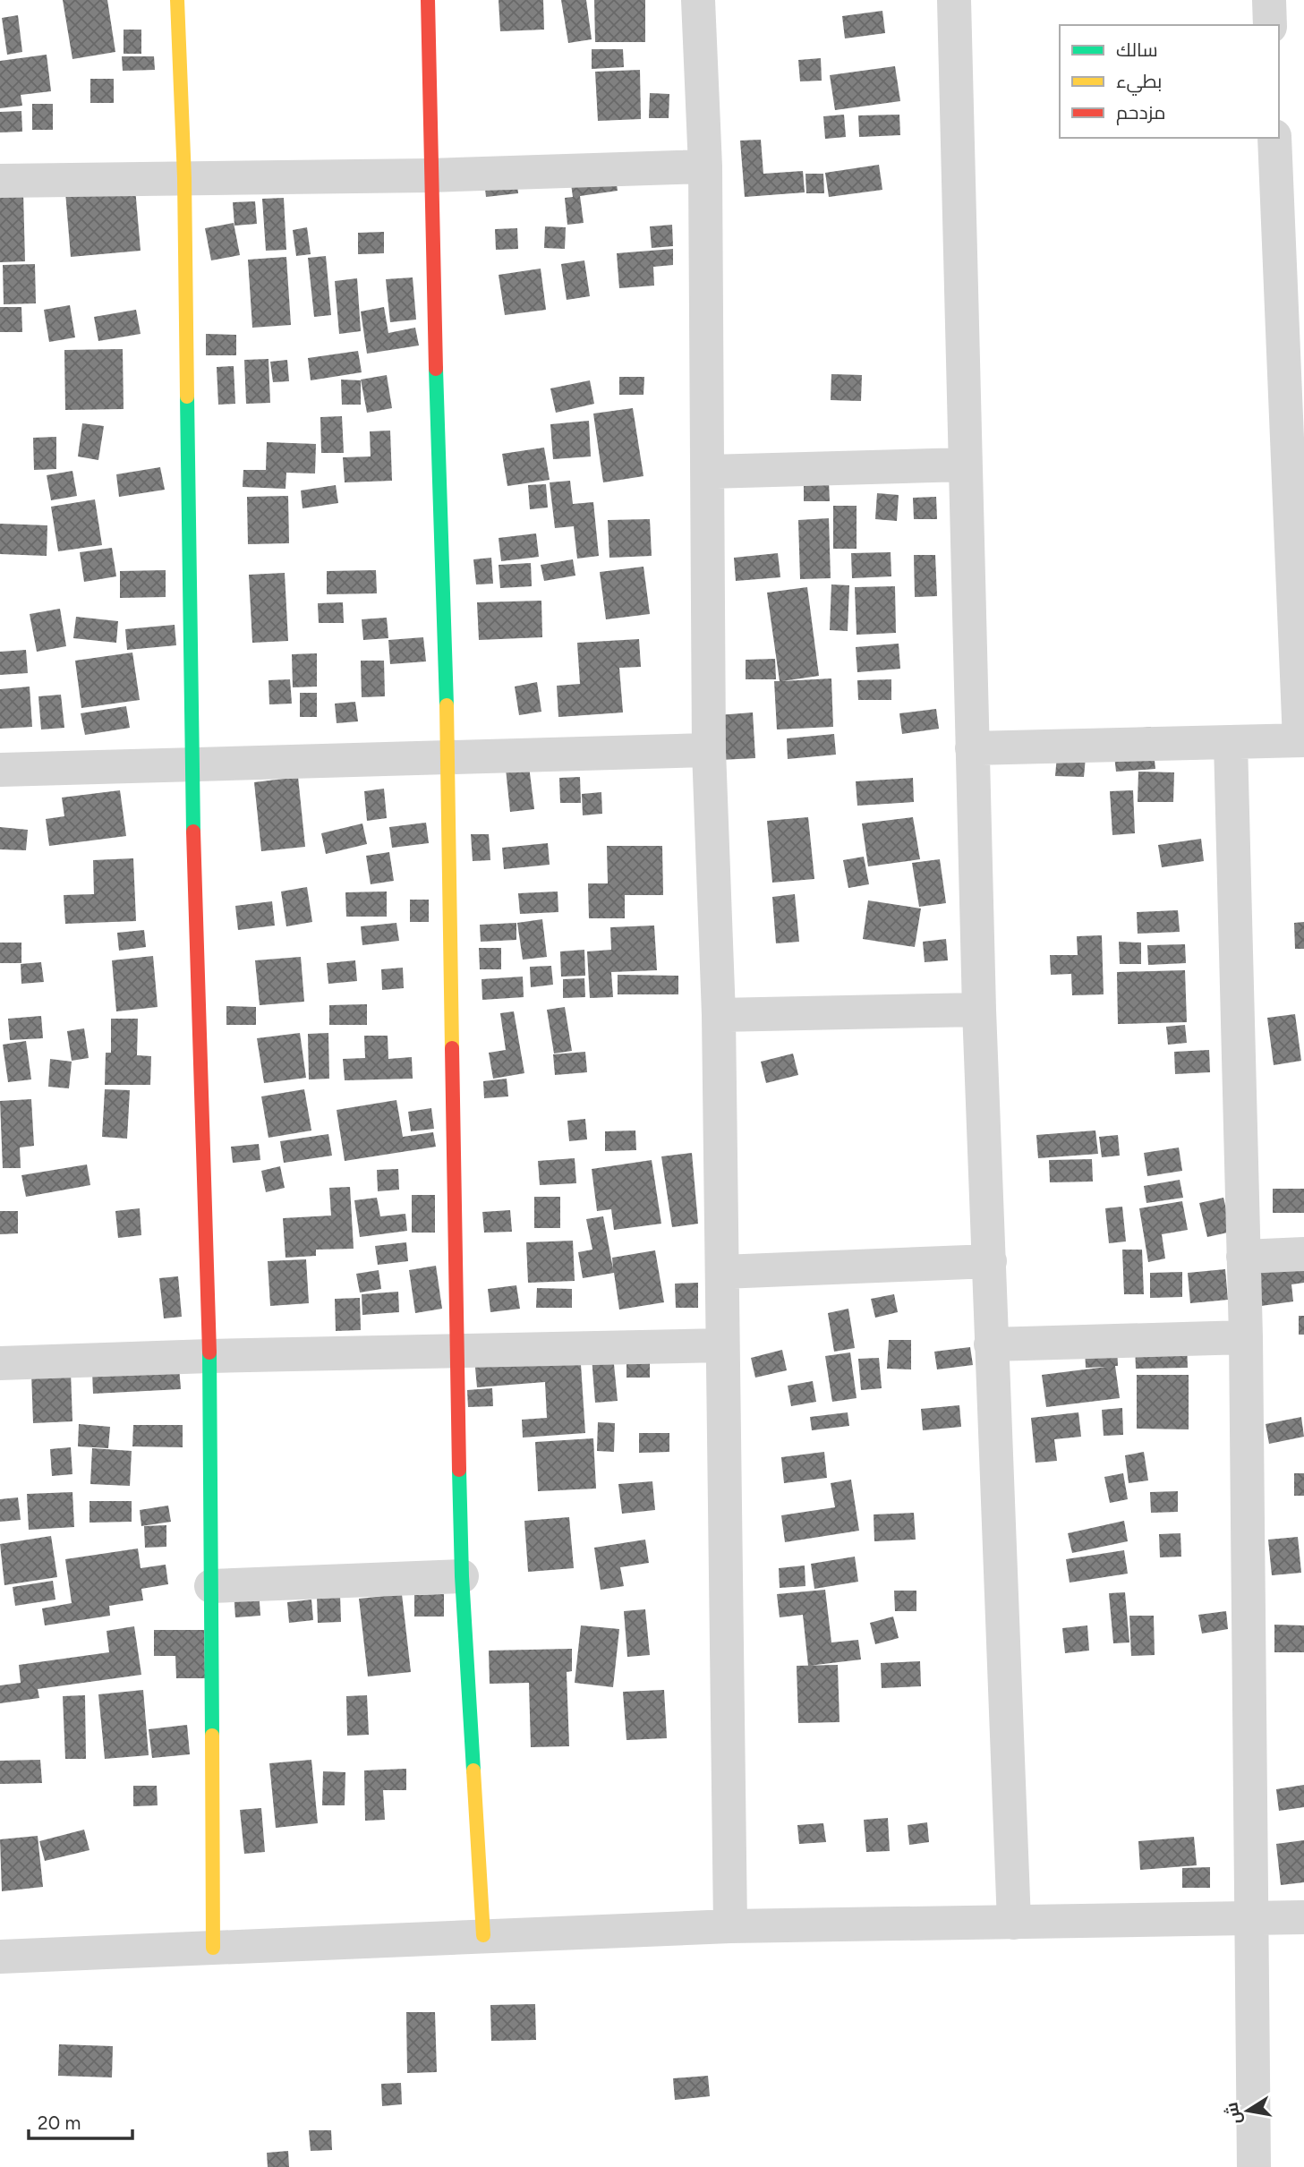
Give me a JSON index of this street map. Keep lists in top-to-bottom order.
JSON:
{
  "legend": ["سالك", "بطيء", "مزدحم"],
  "scale_bar": "20 m",
  "north": "left"
}
